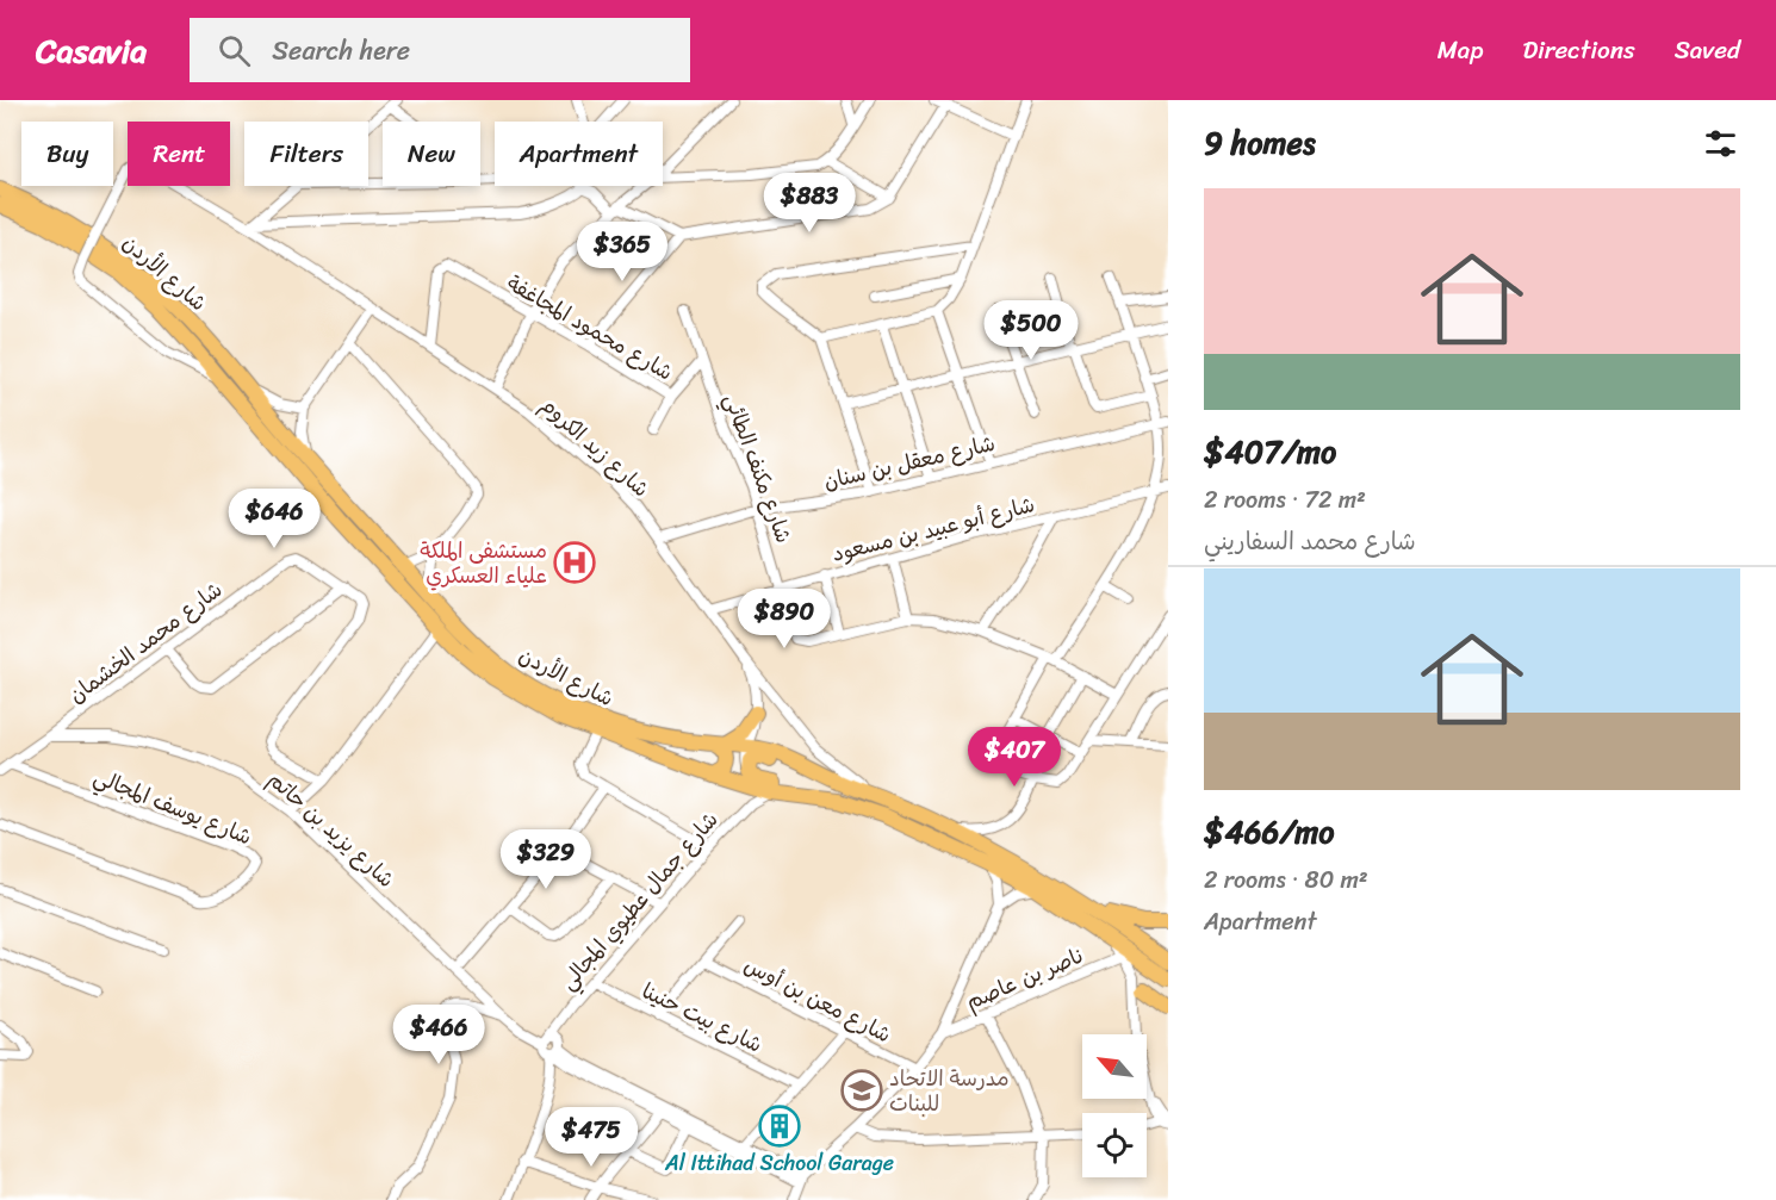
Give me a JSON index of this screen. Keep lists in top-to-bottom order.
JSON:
{
  "streets": {
    "highway": ["شارع الأردن"],
    "street": [
      "شارع محمود المجاغفة",
      "شارع زيد الكروم",
      "شارع معقل بن سنان",
      "شارع مكنف الطائي",
      "شارع أبو عبيد بن مسعود",
      "شارع محمد الخشمان",
      "شارع يوسف المجالي",
      "شارع يزيد بن حاتم",
      "شارع جمال عطيوي المجالي",
      "ناصر بن عاصم",
      "شارع معن بن أوس",
      "شارع بيت حنينا"
    ]
  },
  "crossings": [
    ["شارع الأردن", "شارع زيد الكروم"],
    ["شارع الأردن", "شارع جمال عطيوي المجالي"],
    ["شارع محمود المجاغفة", "شارع زيد الكروم"],
    ["شارع محمود المجاغفة", "شارع مكنف الطائي"],
    ["شارع زيد الكروم", "شارع معقل بن سنان"],
    ["شارع زيد الكروم", "شارع أبو عبيد بن مسعود"],
    ["شارع زيد الكروم", "شارع جمال عطيوي المجالي"],
    ["شارع معقل بن سنان", "شارع مكنف الطائي"],
    ["شارع مكنف الطائي", "شارع أبو عبيد بن مسعود"],
    ["شارع محمد الخشمان", "شارع يوسف المجالي"],
    ["شارع محمد الخشمان", "شارع يزيد بن حاتم"],
    ["شارع يزيد بن حاتم", "شارع جمال عطيوي المجالي"],
    ["شارع جمال عطيوي المجالي", "شارع بيت حنينا"]
  ],
  "places": {
    "hospital": ["مستشفى الملكة علياء العسكري"],
    "school or university": ["مدرسة الاتحاد للبنات"],
    "building": ["Al Ittihad School Garage"]
  },
  "north": "top left",
  "page": {
    "header": "Casavia",
    "search": "Search here",
    "nav": ["Map", "Directions", "Saved"],
    "heading": "9 homes",
    "chip": [
      "Buy",
      "Rent",
      "Filters",
      "New",
      "Apartment"
    ],
    "price": [
      "$883",
      "$365",
      "$500",
      "$646",
      "$890",
      "$407",
      "$329",
      "$466",
      "$475"
    ],
    "list": [
      {
        "name": "$407/mo",
        "note": "2 rooms · 72 m² · شارع محمد السفاريني"
      },
      {
        "name": "$466/mo",
        "note": "2 rooms · 80 m² · Apartment"
      }
    ]
  }
}
